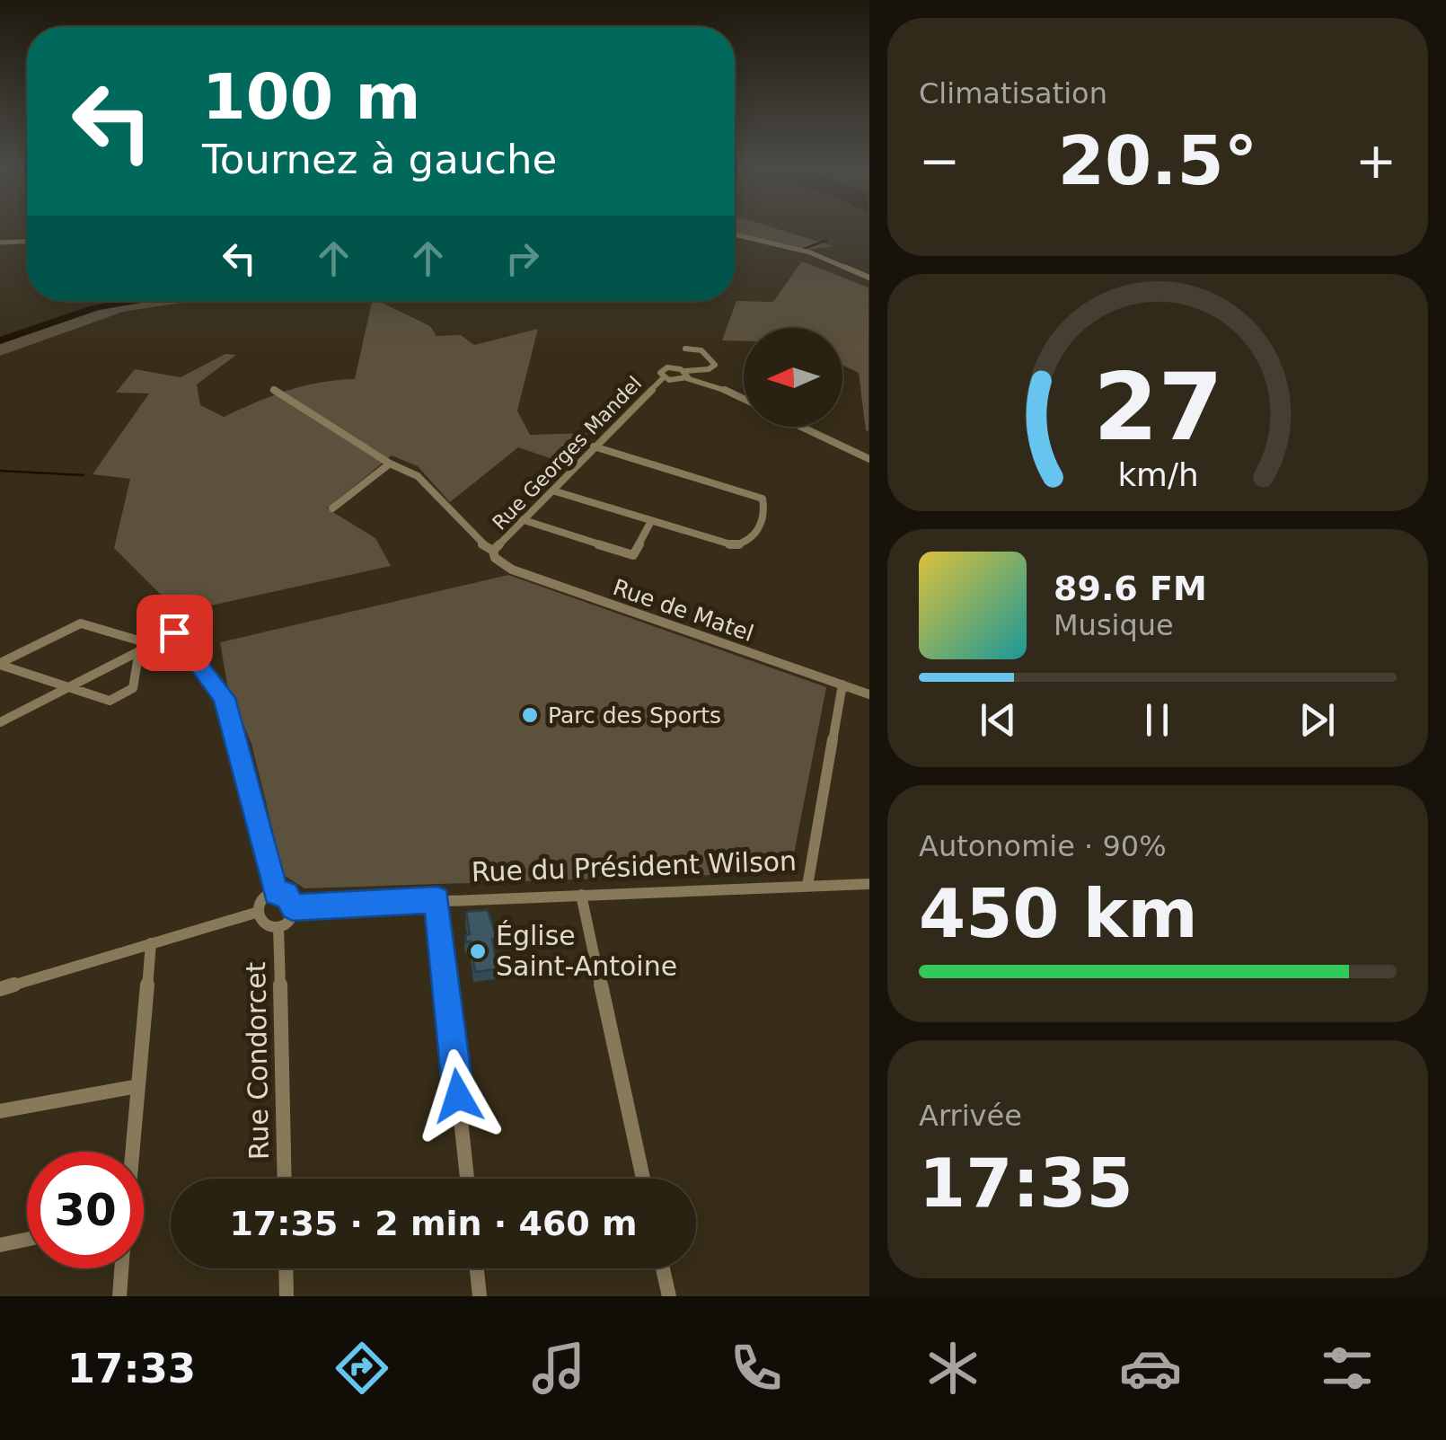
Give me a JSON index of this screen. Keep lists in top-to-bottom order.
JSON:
{
  "streets": {
    "street": [
      "Rue Georges Mandel",
      "Rue de Matel",
      "Rue du Président Wilson",
      "Rue Condorcet"
    ]
  },
  "crossings": [
    ["Rue Georges Mandel", "Rue de Matel"],
    ["Rue du Président Wilson", "Rue Condorcet"]
  ],
  "places": ["Parc des Sports", "Église Saint-Antoine"],
  "north": "left",
  "page": {
    "tile": [
      "Climatisation",
      ["Autonomie · 90%", "450 km"],
      ["Arrivée", "17:35"]
    ],
    "turn": ["100 m", "Tournez à gauche"],
    "heat": ["−", "20.5°", "+"],
    "song": ["89.6 FM", "Musique"],
    "limit": "30",
    "trip": "17:35 · 2 min · 460 m",
    "tabs": "17:33",
    "gauge": ["27", "km/h"]
  }
}
